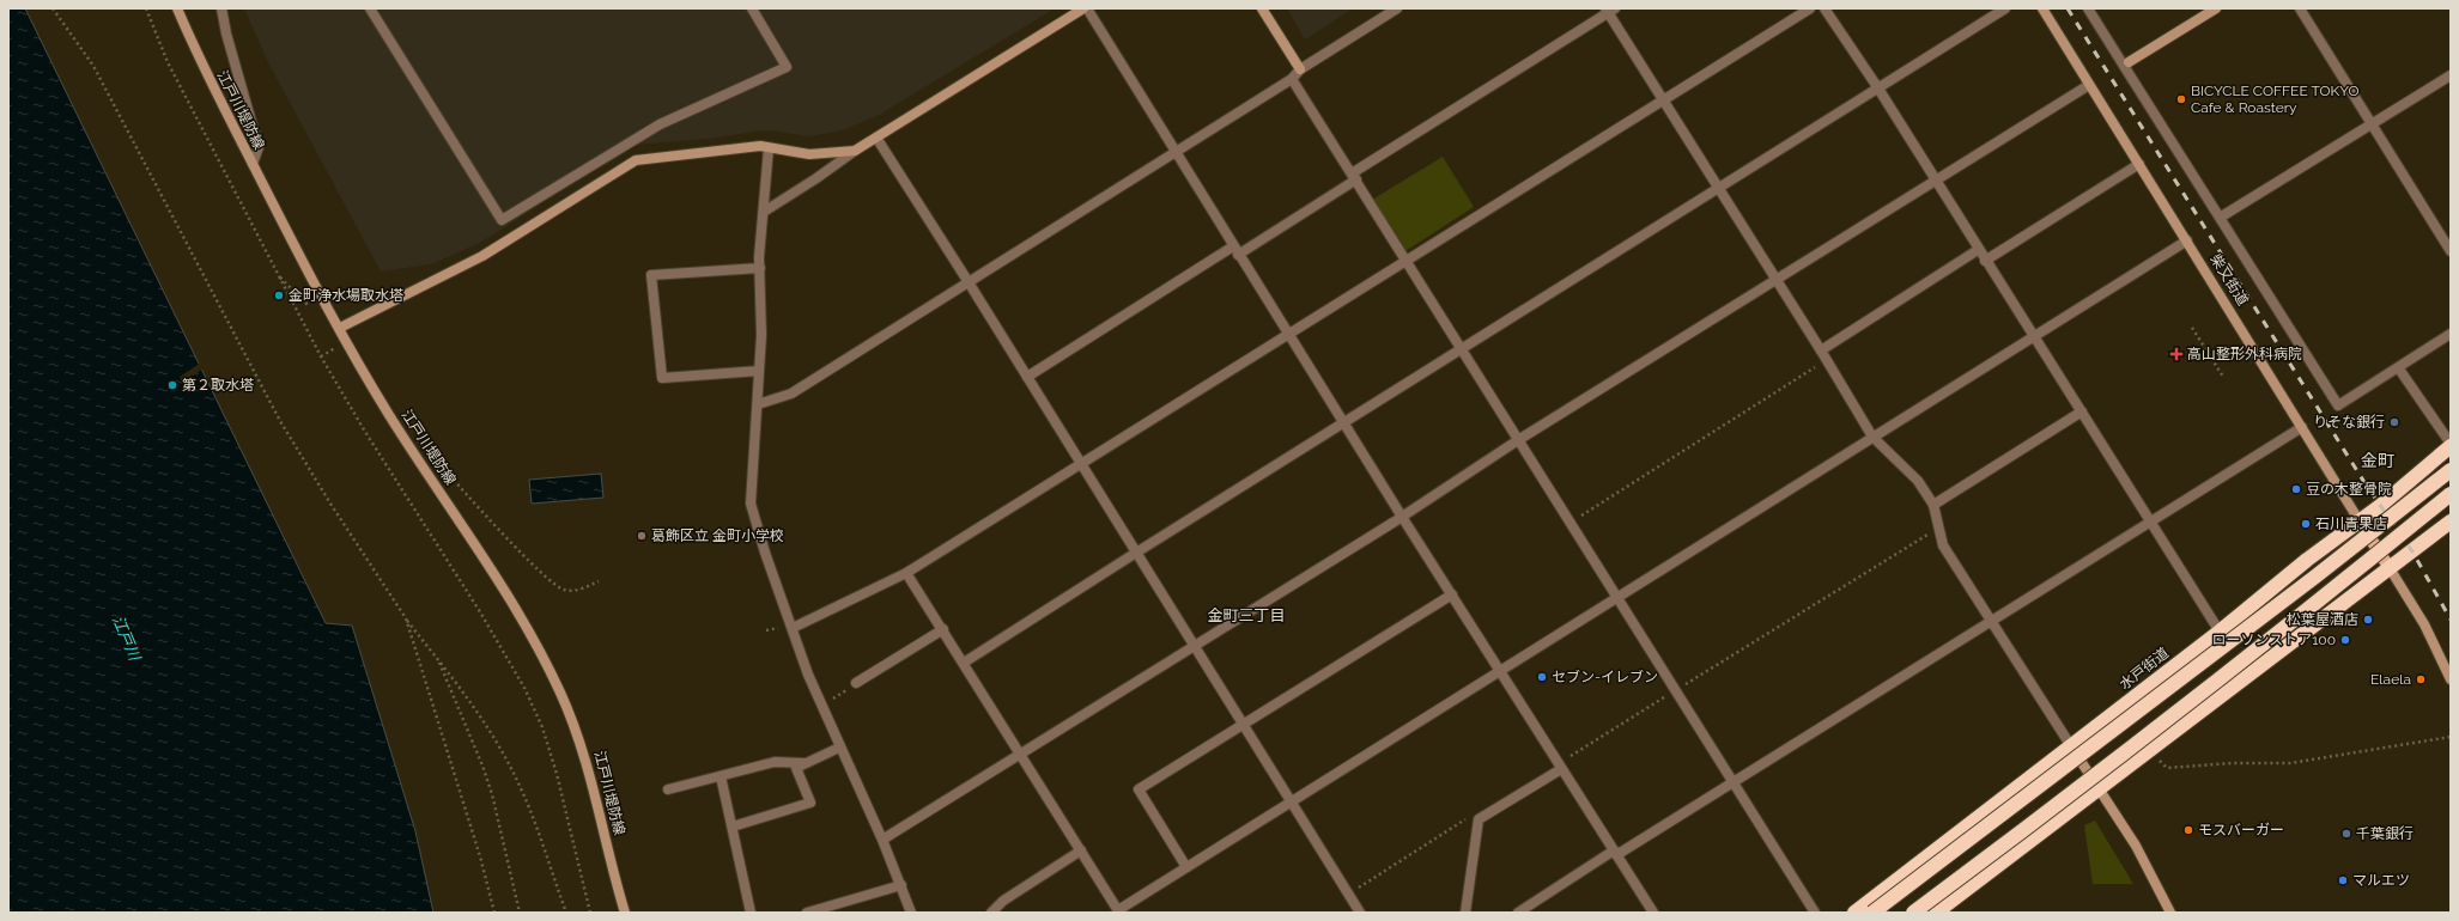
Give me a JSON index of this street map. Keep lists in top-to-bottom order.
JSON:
{
  "streets": {
    "highway": ["水戸街道"],
    "main road": ["江戸川堤防線", "柴又街道"]
  },
  "crossings": [
    ["柴又街道", "水戸街道"]
  ],
  "districts": ["金町", "金町三丁目"],
  "water": ["江戸川"],
  "places": {
    "other": [
      "BICYCLE COFFEE TOKYO Cafe & Roastery",
      "金町浄水場取水塔",
      "第２取水塔",
      "りそな銀行",
      "豆の木整骨院",
      "石川青果店",
      "葛飾区立 金町小学校",
      "松葉屋酒店",
      "ローソンストア100",
      "セブン-イレブン",
      "Elaela",
      "モスバーガー",
      "千葉銀行",
      "マルエツ"
    ],
    "health": ["高山整形外科病院"]
  }
}
